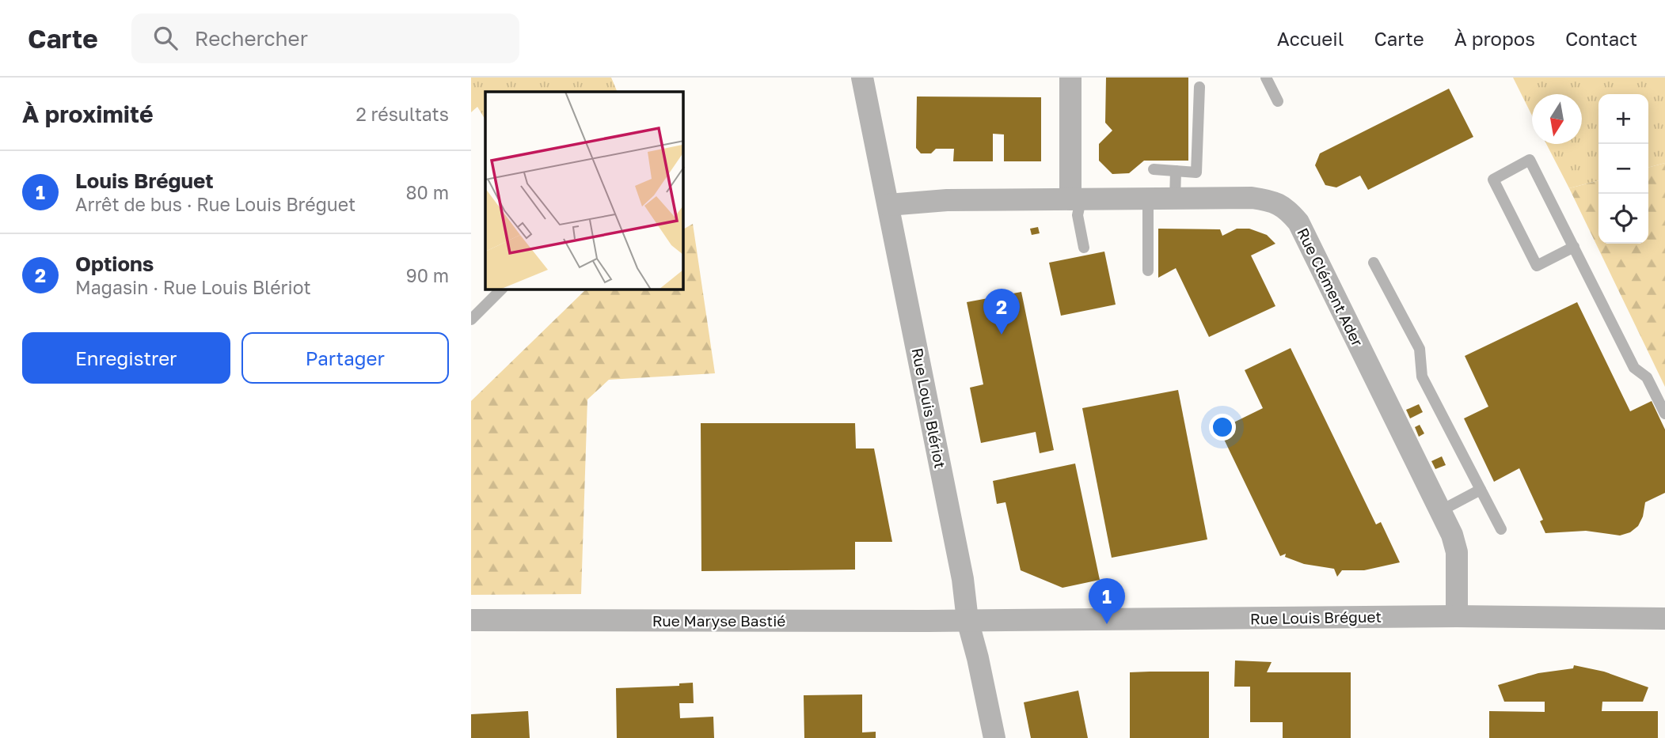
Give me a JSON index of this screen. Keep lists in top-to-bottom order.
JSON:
{
  "streets": {
    "street": [
      "Rue Clément Ader",
      "Rue Louis Blériot",
      "Rue Louis Bréguet",
      "Rue Maryse Bastié"
    ]
  },
  "crossings": [
    ["Rue Clément Ader", "Rue Louis Blériot"],
    ["Rue Clément Ader", "Rue Louis Bréguet"],
    ["Rue Louis Blériot", "Rue Louis Bréguet"],
    ["Rue Louis Blériot", "Rue Maryse Bastié"],
    ["Rue Louis Bréguet", "Rue Maryse Bastié"]
  ],
  "north": "bottom",
  "page": {
    "header": "Carte",
    "search": "Rechercher",
    "nav": [
      "Accueil",
      "Carte",
      "À propos",
      "Contact"
    ],
    "heading": ["À proximité", "2 résultats"],
    "map_buttons": ["+", "−"],
    "list": [
      {
        "mark": "1",
        "name": "Louis Bréguet",
        "note": "Arrêt de bus · Rue Louis Bréguet",
        "value": "80 m"
      },
      {
        "mark": "2",
        "name": "Options",
        "note": "Magasin · Rue Louis Blériot",
        "value": "90 m"
      }
    ],
    "pins": ["2", "1"],
    "buttons": ["Enregistrer", "Partager"]
  }
}
